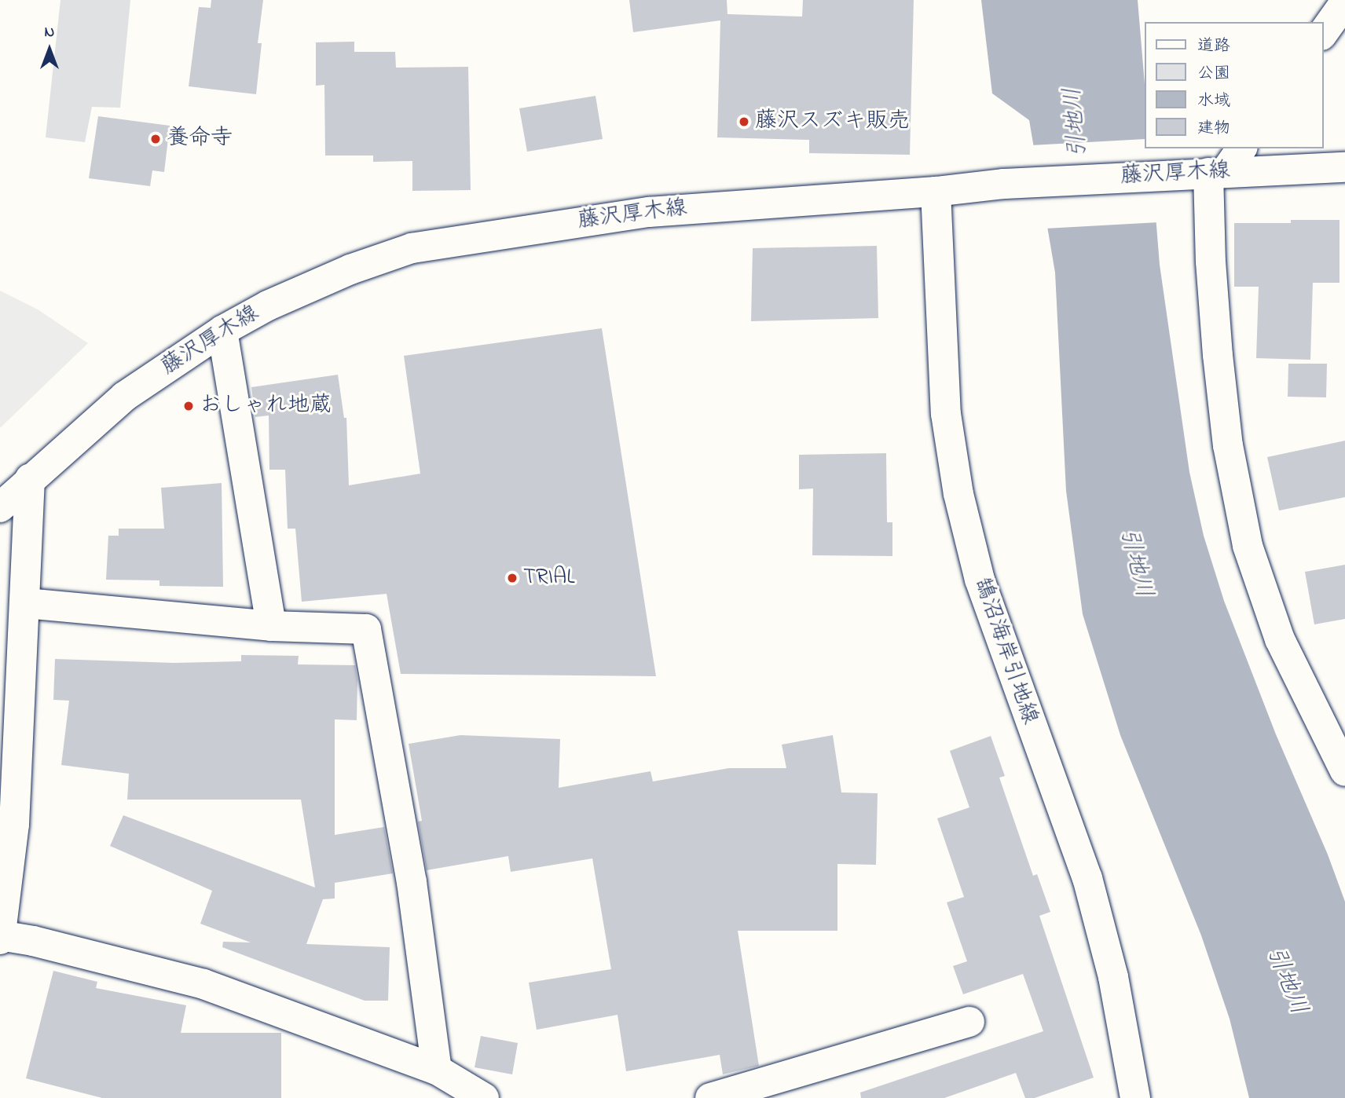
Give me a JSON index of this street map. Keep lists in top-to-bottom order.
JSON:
{
  "streets": {
    "street": ["藤沢厚木線", "鵠沼海岸引地線"]
  },
  "crossings": [
    ["藤沢厚木線", "鵠沼海岸引地線"]
  ],
  "water": ["引地川"],
  "places": [
    "藤沢スズキ販売",
    "養命寺",
    "おしゃれ地蔵",
    "TRIAL"
  ],
  "legend": [
    "道路",
    "公園",
    "水域",
    "建物"
  ],
  "north": "top"
}
